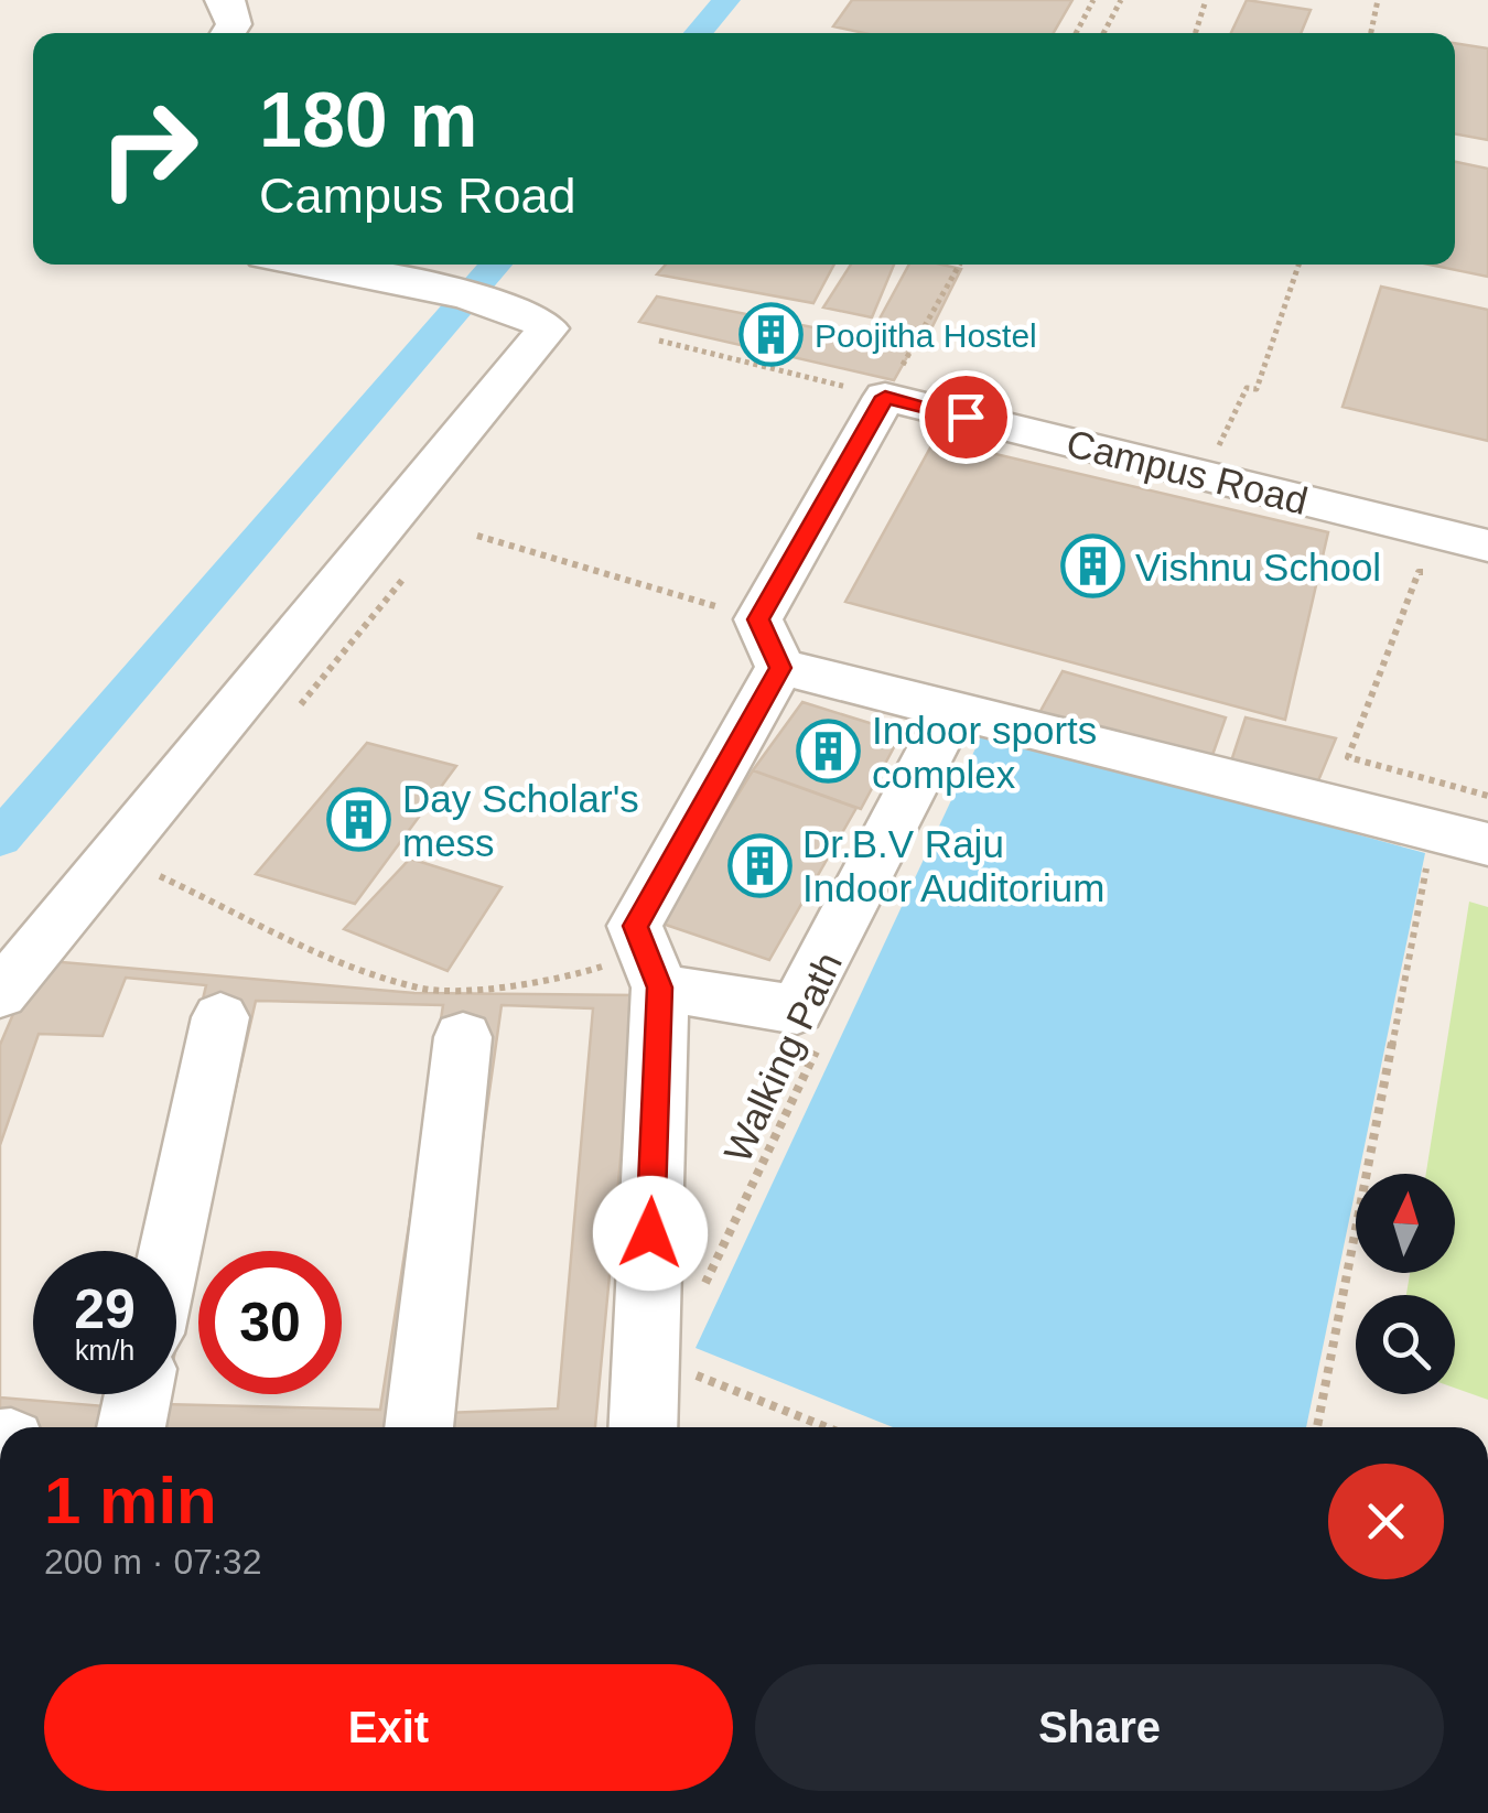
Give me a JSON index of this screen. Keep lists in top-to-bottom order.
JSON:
{
  "streets": {
    "street": ["Campus Road"],
    "path": ["Walking Path"]
  },
  "places": {
    "building": [
      "Poojitha Hostel",
      "Vishnu School",
      "Indoor sports complex",
      "Day Scholar's mess",
      "Dr.B.V Raju Indoor Auditorium"
    ]
  },
  "north": "top",
  "page": {
    "turn": ["180 m", "Campus Road"],
    "speed": "29 km/h",
    "limit": "30",
    "heading": ["1 min", "200 m · 07:32"],
    "buttons": ["Exit", "Share"]
  }
}
